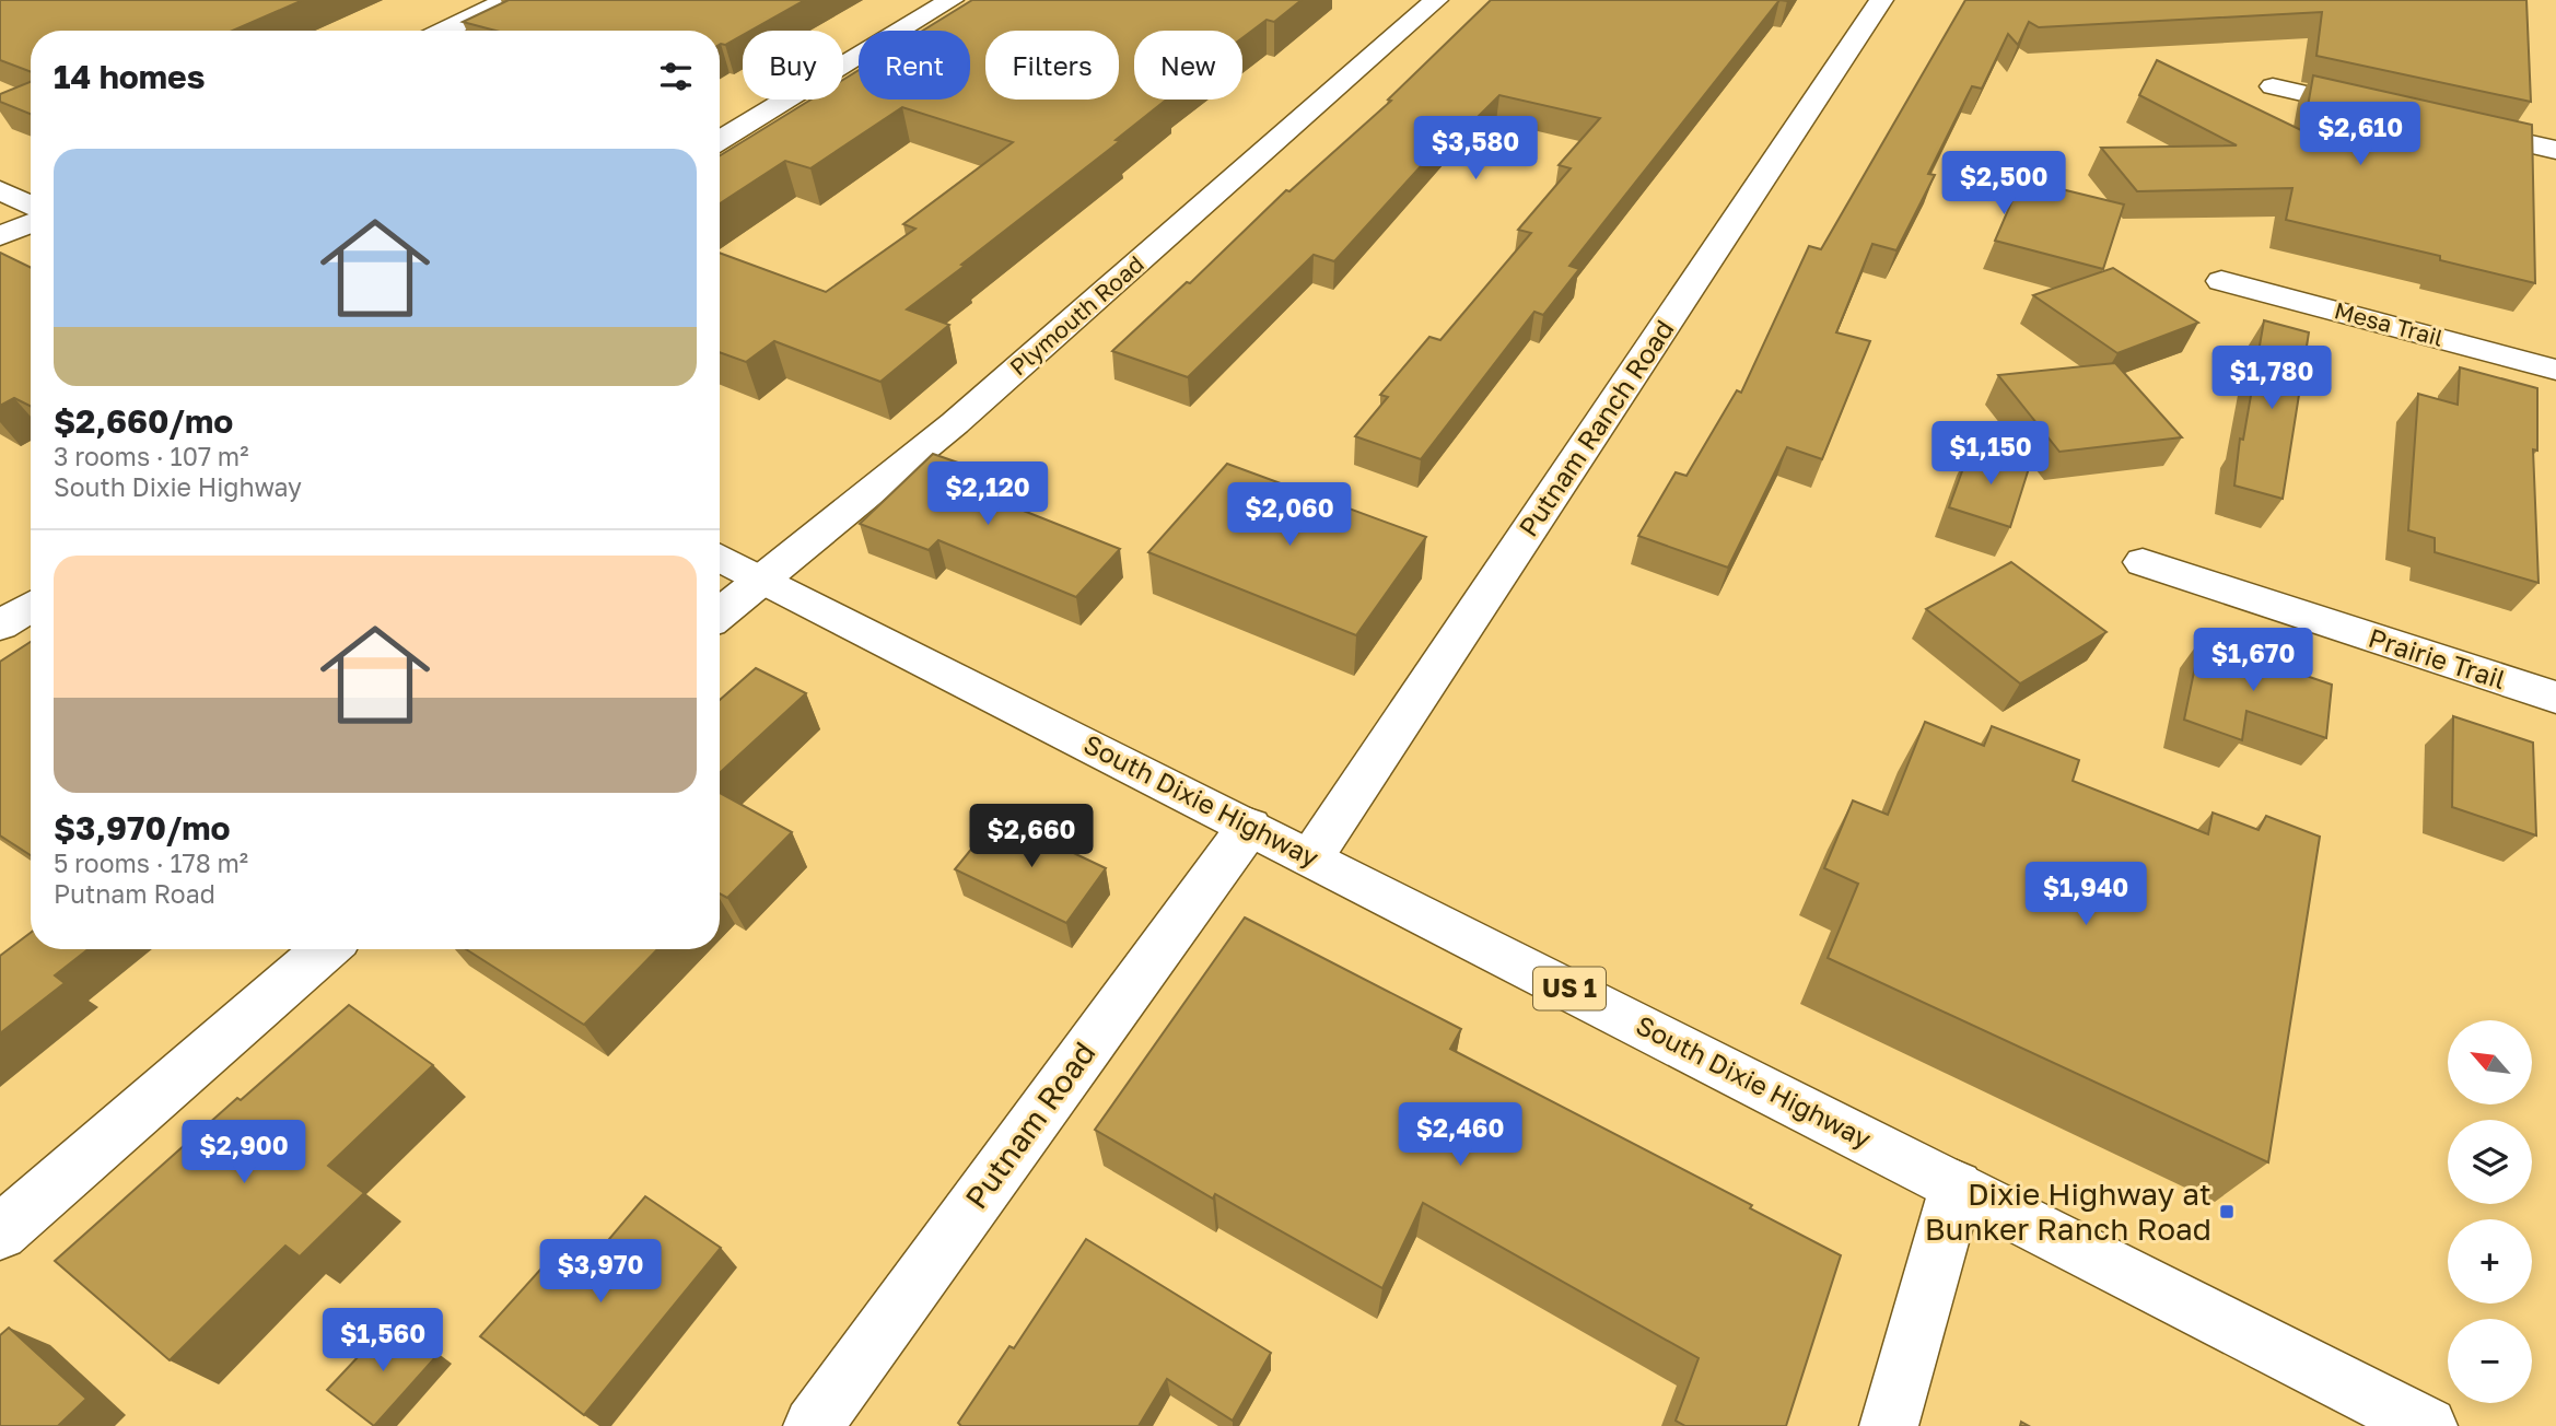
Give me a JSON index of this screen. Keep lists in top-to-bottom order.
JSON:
{
  "streets": {
    "street": [
      "Plymouth Road",
      "Mesa Trail",
      "Putnam Ranch Road",
      "Prairie Trail",
      "South Dixie Highway",
      "US 1",
      "Putnam Road"
    ]
  },
  "crossings": [
    ["Plymouth Road", "South Dixie Highway"],
    ["Putnam Ranch Road", "South Dixie Highway"],
    ["South Dixie Highway", "Putnam Road"]
  ],
  "places": {
    "transit": ["Dixie Highway at Bunker Ranch Road"]
  },
  "north": "top left",
  "page": {
    "chip": [
      "Buy",
      "Rent",
      "Filters",
      "New"
    ],
    "heading": "14 homes",
    "price": [
      "$2,610",
      "$3,580",
      "$2,500",
      "$1,780",
      "$1,150",
      "$2,120",
      "$2,060",
      "$1,670",
      "$2,660",
      "$1,940",
      "$2,460",
      "$2,900",
      "$3,970",
      "$1,560"
    ],
    "list": [
      {
        "name": "$2,660/mo",
        "note": "3 rooms · 107 m² · South Dixie Highway"
      },
      {
        "name": "$3,970/mo",
        "note": "5 rooms · 178 m² · Putnam Road"
      }
    ],
    "map_buttons": ["+", "−"]
  }
}
